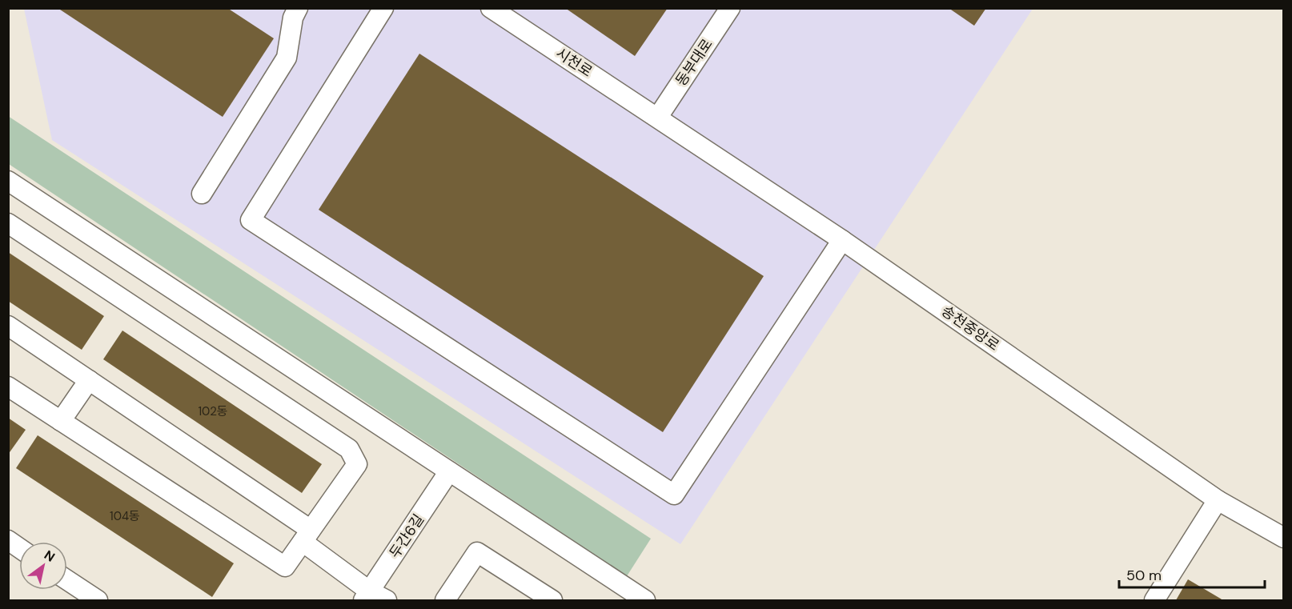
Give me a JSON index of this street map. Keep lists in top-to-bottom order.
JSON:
{
  "streets": {
    "street": [
      "시천로",
      "동부대로",
      "송천중앙로",
      "두간6길"
    ]
  },
  "crossings": [
    ["시천로", "동부대로"],
    ["시천로", "송천중앙로"],
    ["동부대로", "송천중앙로"]
  ],
  "house_numbers": ["102동", "104동"],
  "scale_bar": "50 m",
  "north": "top right"
}
